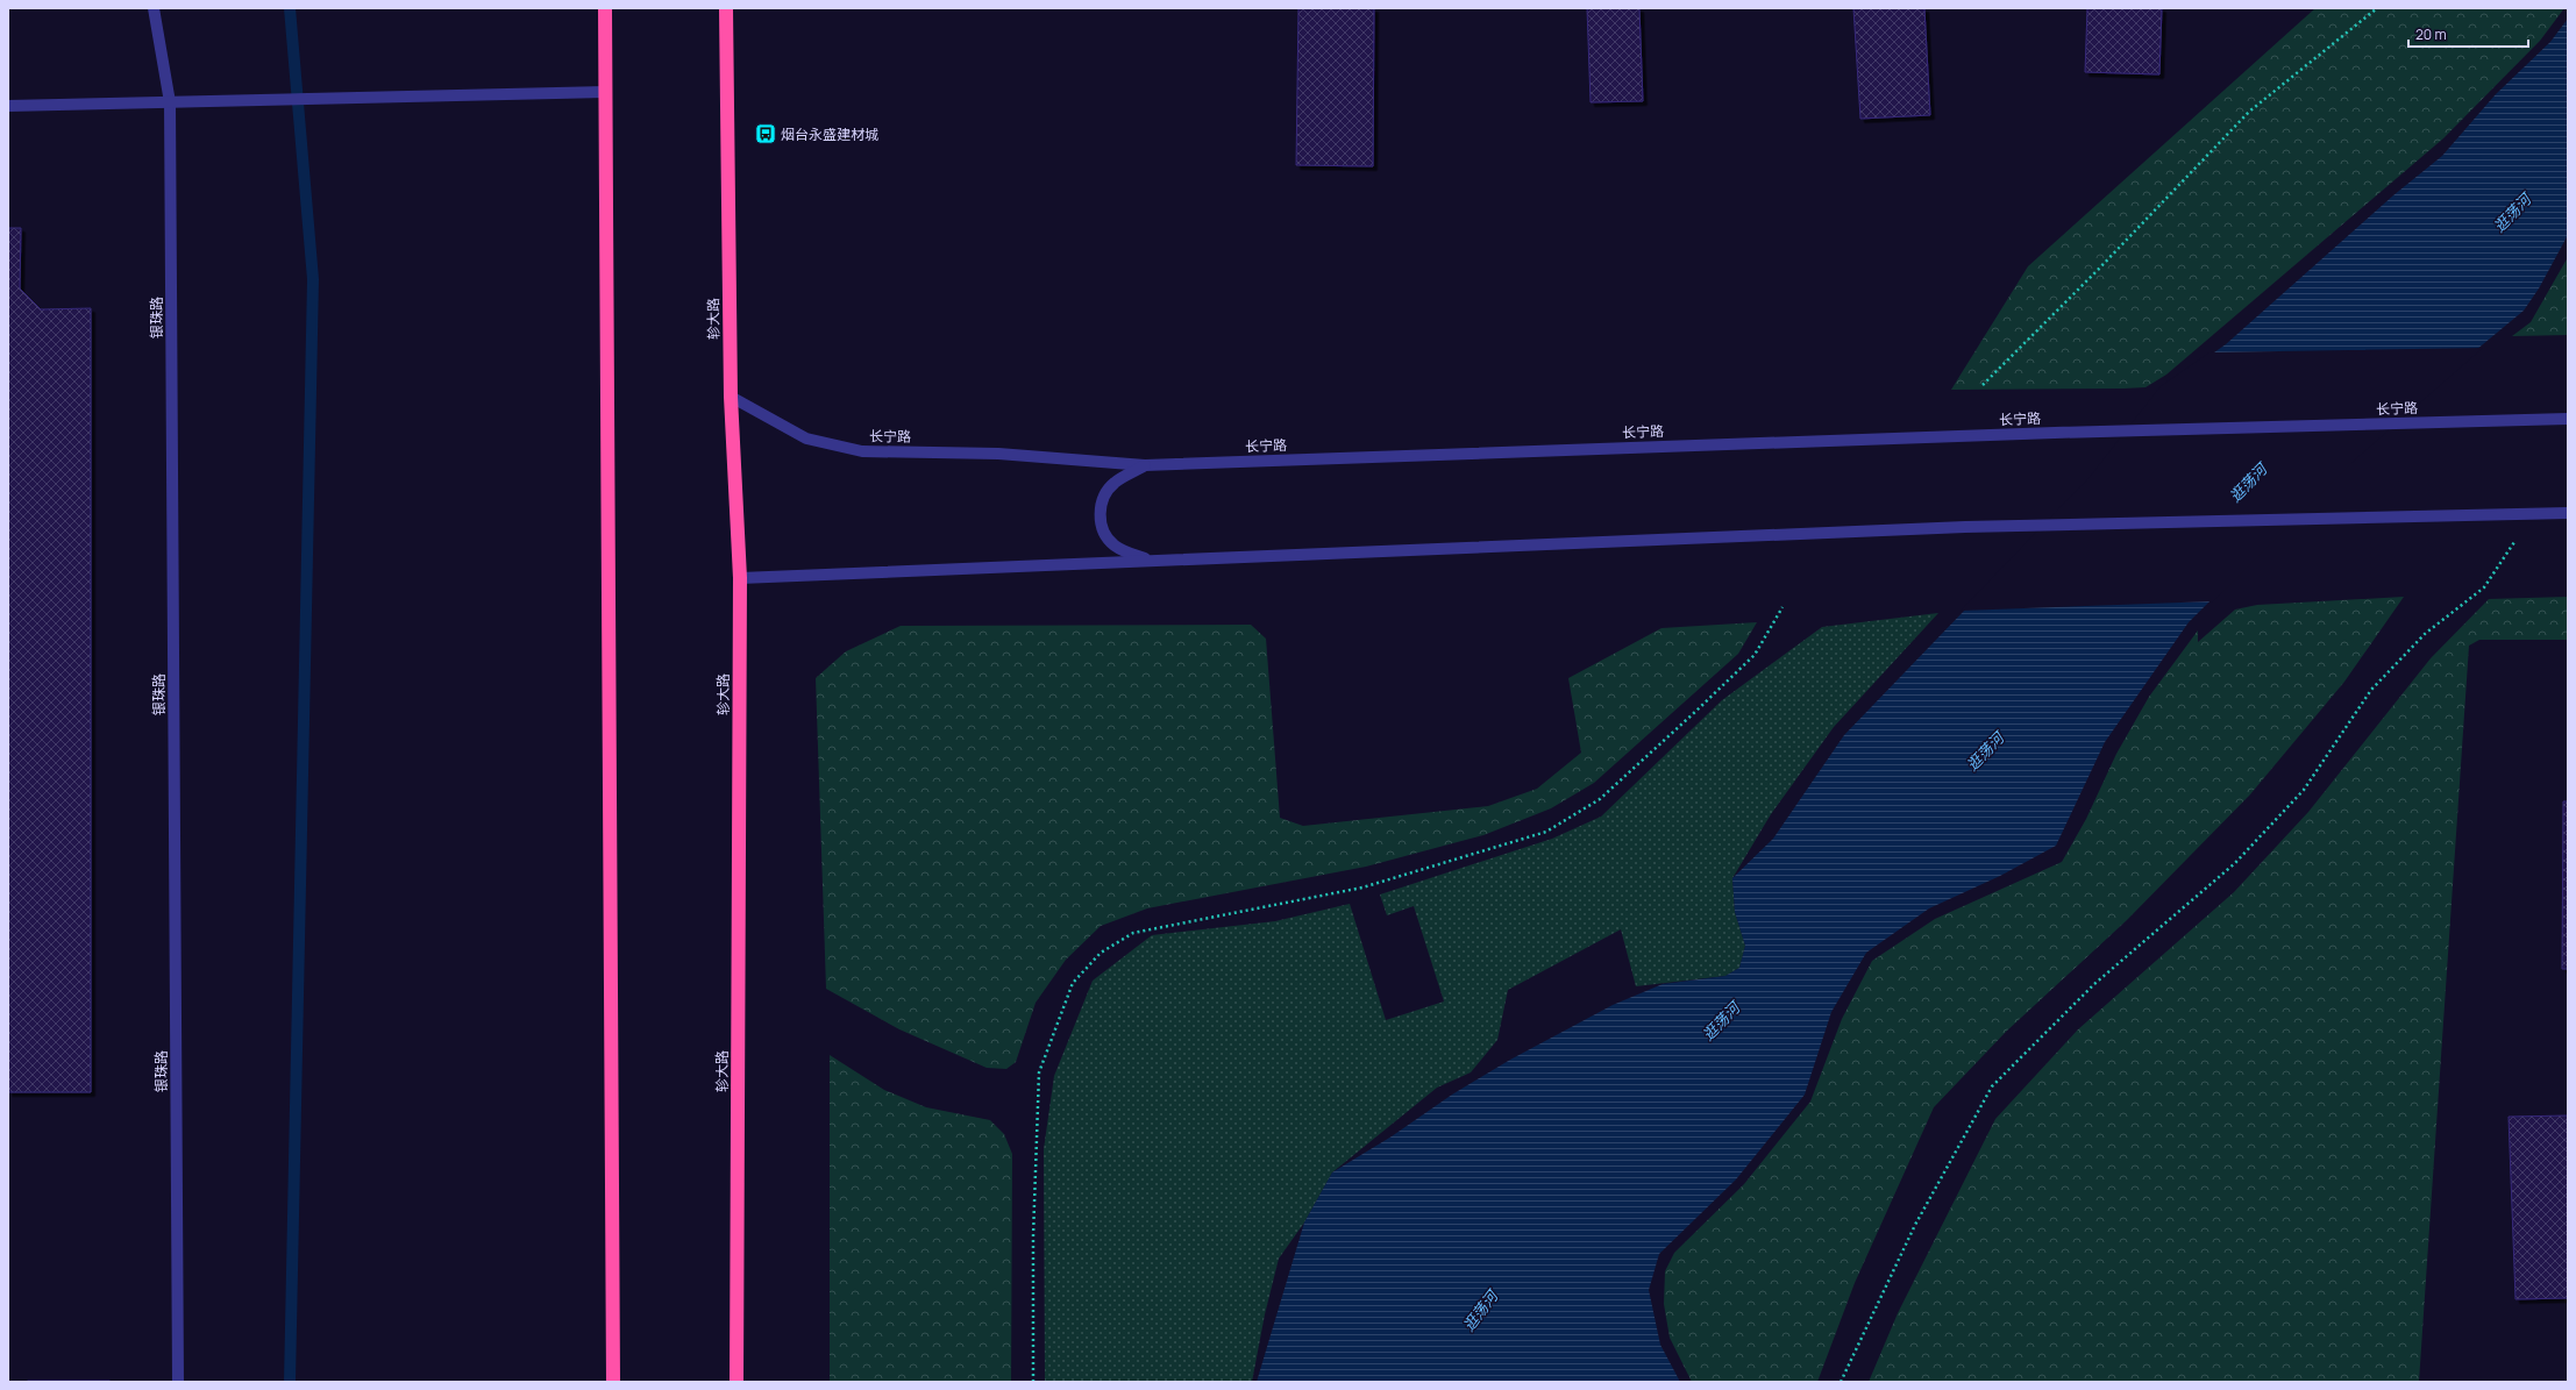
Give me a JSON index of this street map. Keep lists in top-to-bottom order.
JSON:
{
  "streets": {
    "highway": ["轸大路"],
    "street": ["银珠路", "长宁路"]
  },
  "crossings": [
    ["轸大路", "长宁路"]
  ],
  "water": ["逛荡河"],
  "places": {
    "bus stop": ["烟台永盛建材城"]
  },
  "scale_bar": "20 m"
}
